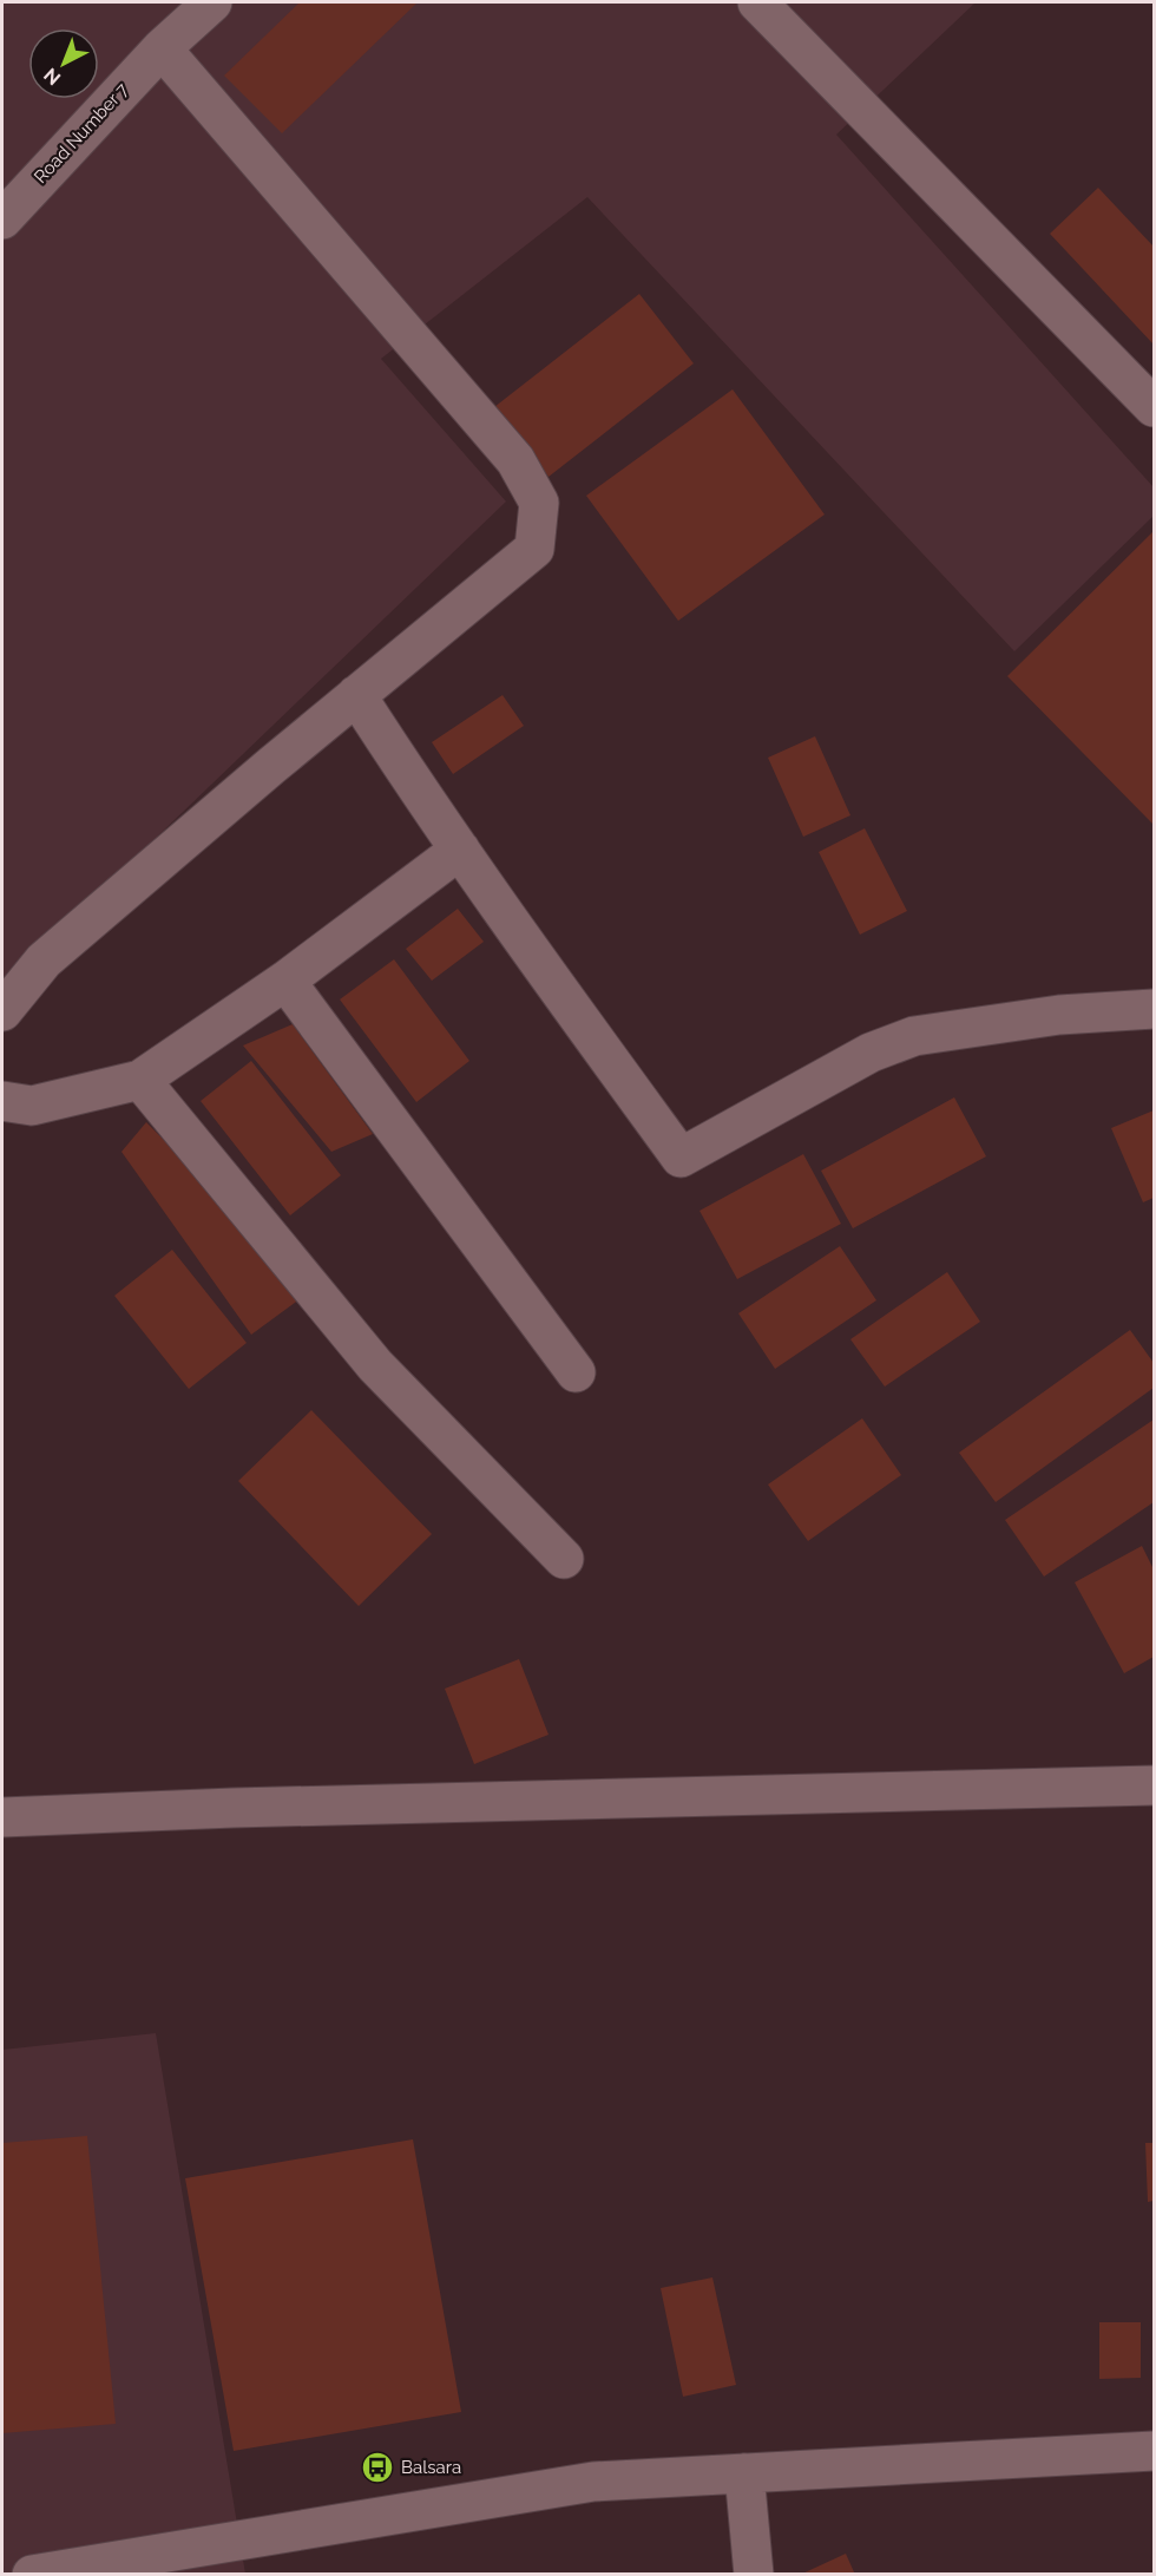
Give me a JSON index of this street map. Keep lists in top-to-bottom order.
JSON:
{
  "streets": {
    "street": ["Road Number 7"]
  },
  "places": {
    "bus stop": ["Balsara"]
  },
  "north": "bottom left"
}
